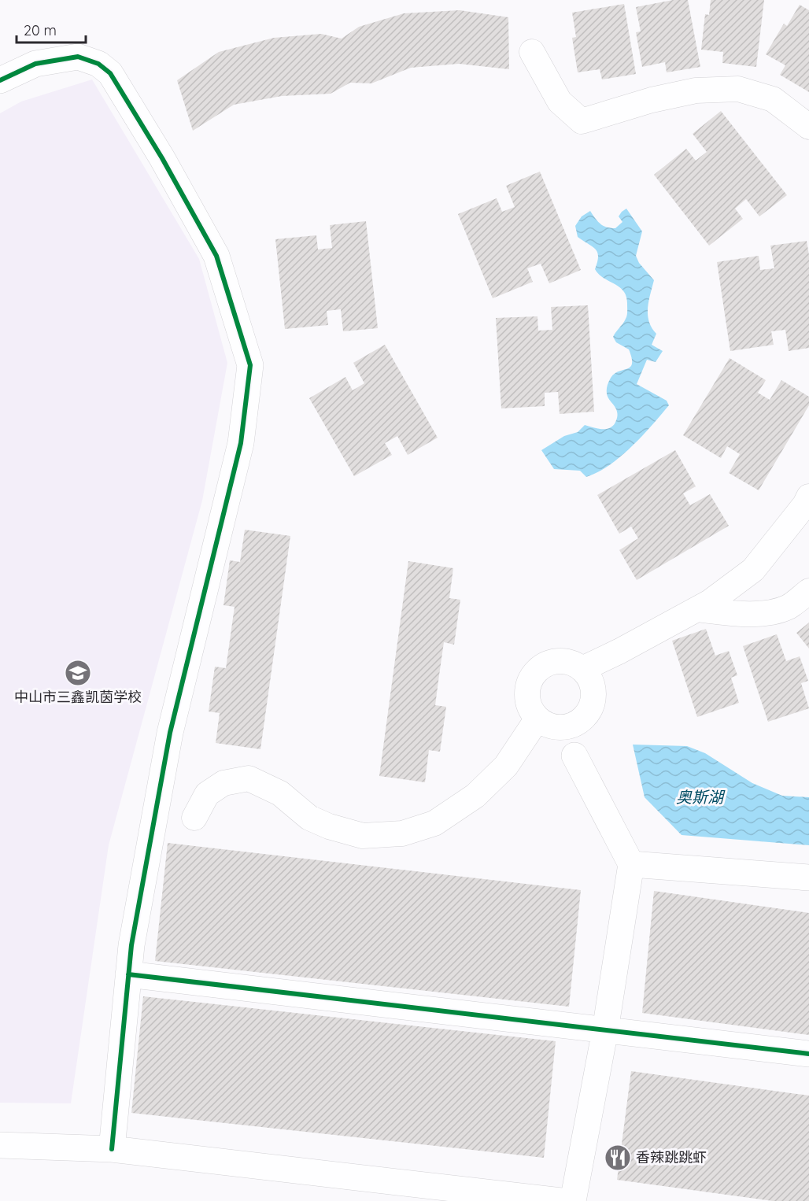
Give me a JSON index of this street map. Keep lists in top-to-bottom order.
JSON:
{
  "water": ["奥斯湖"],
  "places": {
    "school or university": ["中山市三鑫凯茵学校"],
    "restaurant": ["香辣跳跳虾"]
  },
  "scale_bar": "20 m"
}
